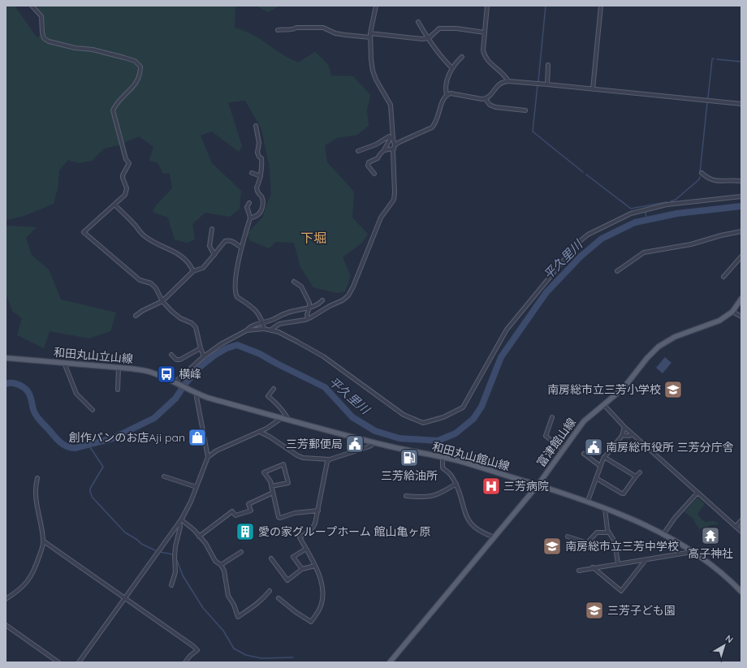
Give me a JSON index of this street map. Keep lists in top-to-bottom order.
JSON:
{
  "streets": {
    "main road": ["和田丸山立山線", "富津館山線", "和田丸山館山線"]
  },
  "crossings": [
    ["和田丸山立山線", "和田丸山館山線"],
    ["富津館山線", "和田丸山館山線"]
  ],
  "districts": ["下堀"],
  "water": ["平久里川"],
  "places": {
    "bus stop": ["横峰"],
    "school or university": ["南房総市立三芳小学校", "南房総市立三芳中学校", "三芳子ども園"],
    "shop": ["創作パンのお店Aji pan"],
    "public building": ["三芳郵便局", "南房総市役所 三芳分庁舎"],
    "fuel station": ["三芳給油所"],
    "hospital": ["三芳病院"],
    "building": ["愛の家グループホーム 館山亀ヶ原"],
    "temple": ["高子神社"]
  },
  "north": "top right"
}
